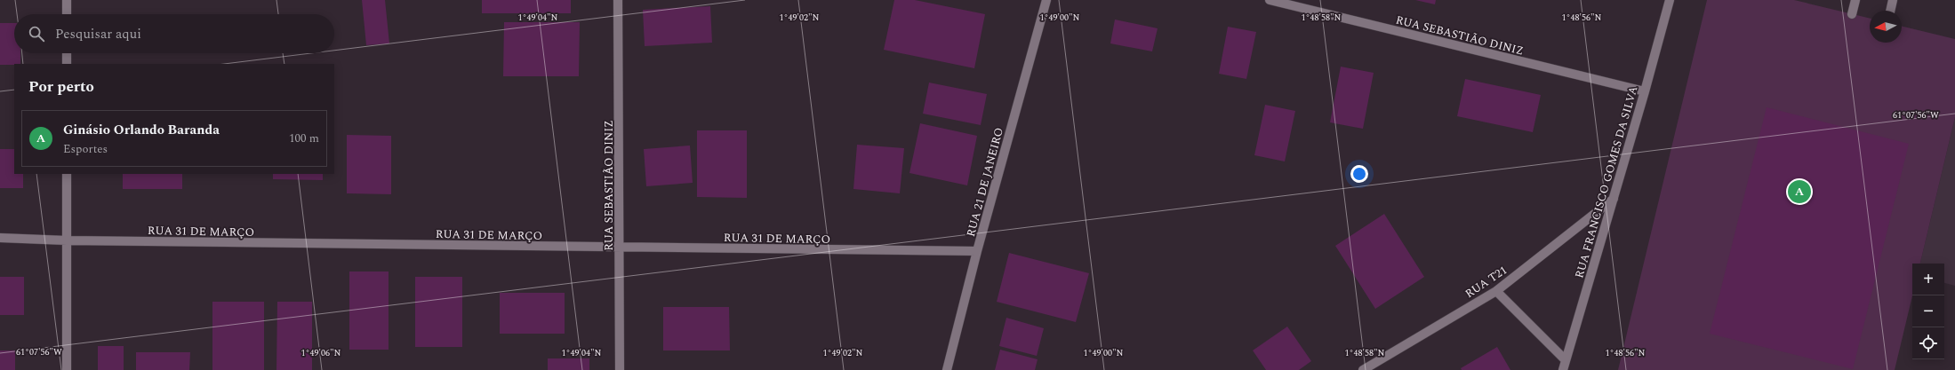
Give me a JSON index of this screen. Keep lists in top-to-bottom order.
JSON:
{
  "streets": {
    "street": [
      "RUA SEBASTIÃO DINIZ",
      "RUA 21 DE JANEIRO",
      "RUA FRANCISCO GOMES DA SILVA",
      "RUA 31 DE MARÇO",
      "RUA T21"
    ]
  },
  "crossings": [
    ["RUA SEBASTIÃO DINIZ", "RUA FRANCISCO GOMES DA SILVA"],
    ["RUA SEBASTIÃO DINIZ", "RUA 31 DE MARÇO"],
    ["RUA 21 DE JANEIRO", "RUA 31 DE MARÇO"],
    ["RUA FRANCISCO GOMES DA SILVA", "RUA T21"]
  ],
  "north": "left",
  "page": {
    "search": "Pesquisar aqui",
    "heading": "Por perto",
    "list": [
      {
        "mark": "A",
        "name": "Ginásio Orlando Baranda",
        "note": "Esportes",
        "value": "100 m"
      }
    ],
    "pins": "A",
    "map_buttons": ["+", "−"]
  },
  "coordinates": [
    "1°49'04\"N",
    "1°49'02\"N",
    "1°49'00\"N",
    "1°48'58\"N",
    "1°48'56\"N",
    "61°07'56\"W",
    "1°49'06\"N"
  ]
}
